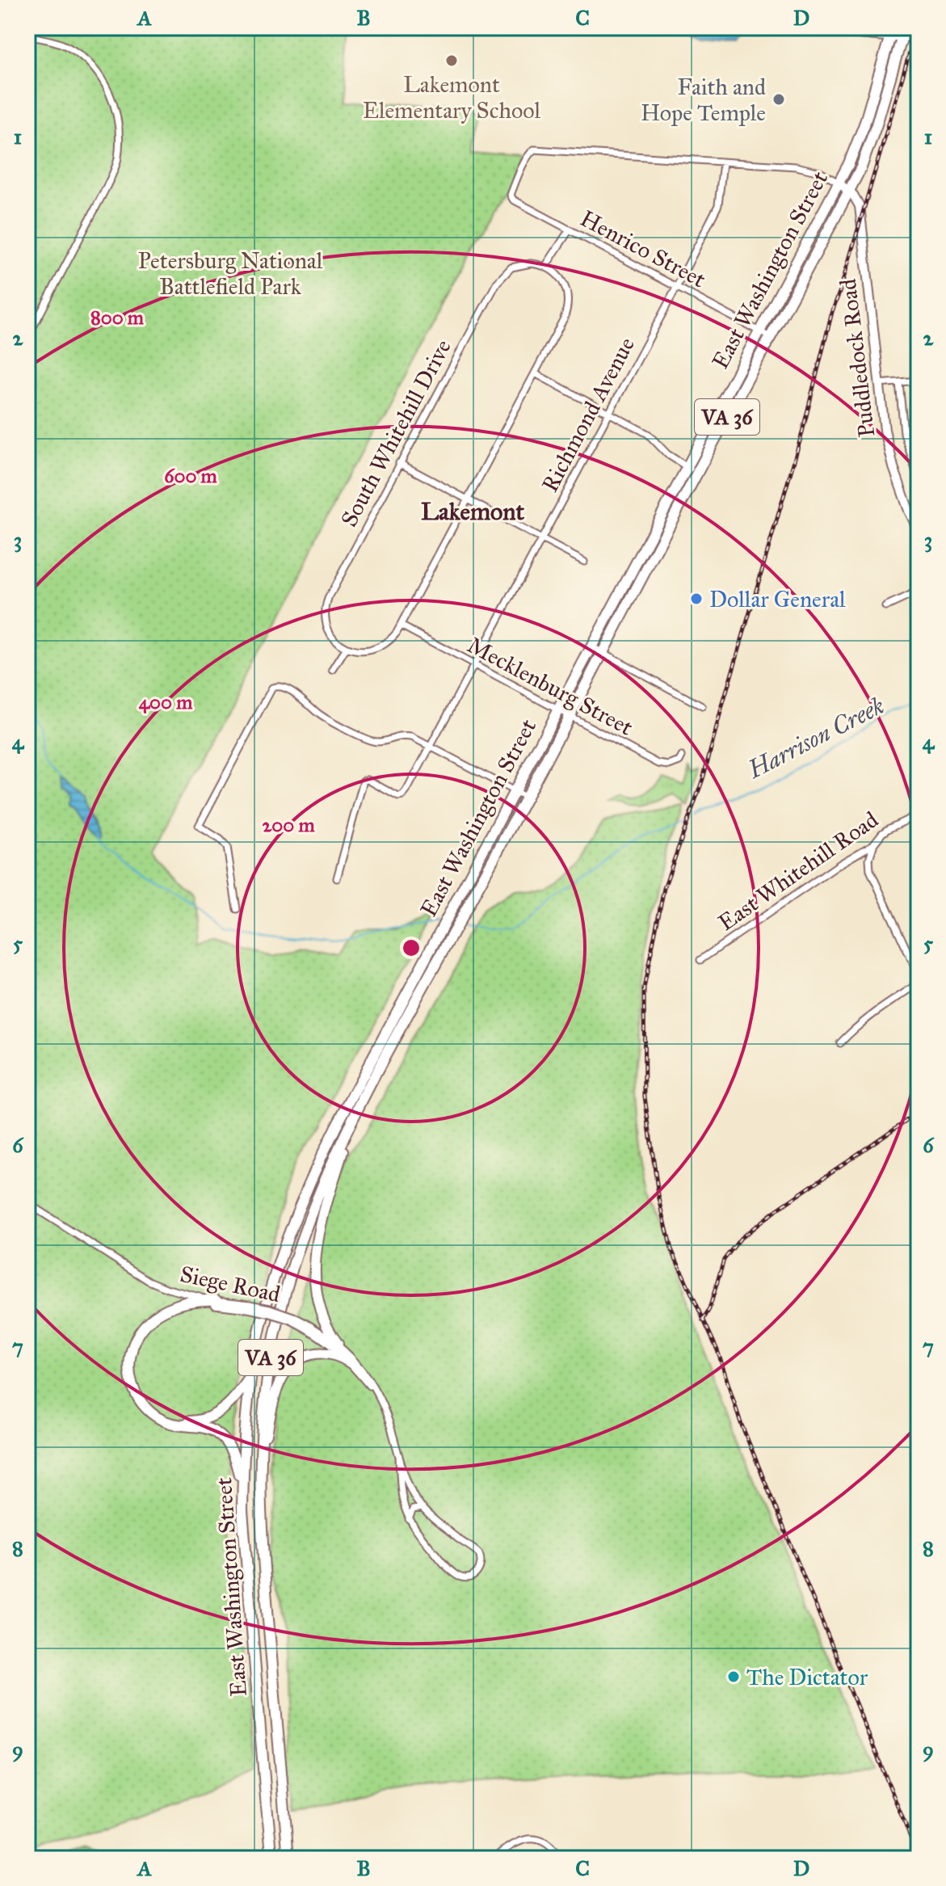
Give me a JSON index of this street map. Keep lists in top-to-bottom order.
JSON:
{
  "streets": {
    "highway": ["East Washington Street", "VA 36"],
    "main road": ["Puddledock Road"],
    "street": [
      "Henrico Street",
      "Richmond Avenue",
      "South Whitehill Drive",
      "Mecklenburg Street",
      "East Whitehill Road",
      "Siege Road"
    ]
  },
  "crossings": [
    ["Henrico Street", "East Washington Street"],
    ["Henrico Street", "Richmond Avenue"],
    ["East Washington Street", "Puddledock Road"],
    ["East Washington Street", "Mecklenburg Street"],
    ["Richmond Avenue", "Mecklenburg Street"]
  ],
  "districts": ["Lakemont"],
  "water": ["Harrison Creek"],
  "parks": ["Petersburg National Battlefield Park"],
  "places": [
    "Lakemont Elementary School",
    "Faith and Hope Temple",
    "Dollar General",
    "The Dictator"
  ],
  "grid": {
    "columns": [
      "A",
      "B",
      "C",
      "D"
    ],
    "rows": [
      "1",
      "2",
      "3",
      "4",
      "5",
      "6",
      "7",
      "8",
      "9"
    ]
  },
  "rings": [
    "800 m",
    "600 m",
    "400 m",
    "200 m"
  ]
}
